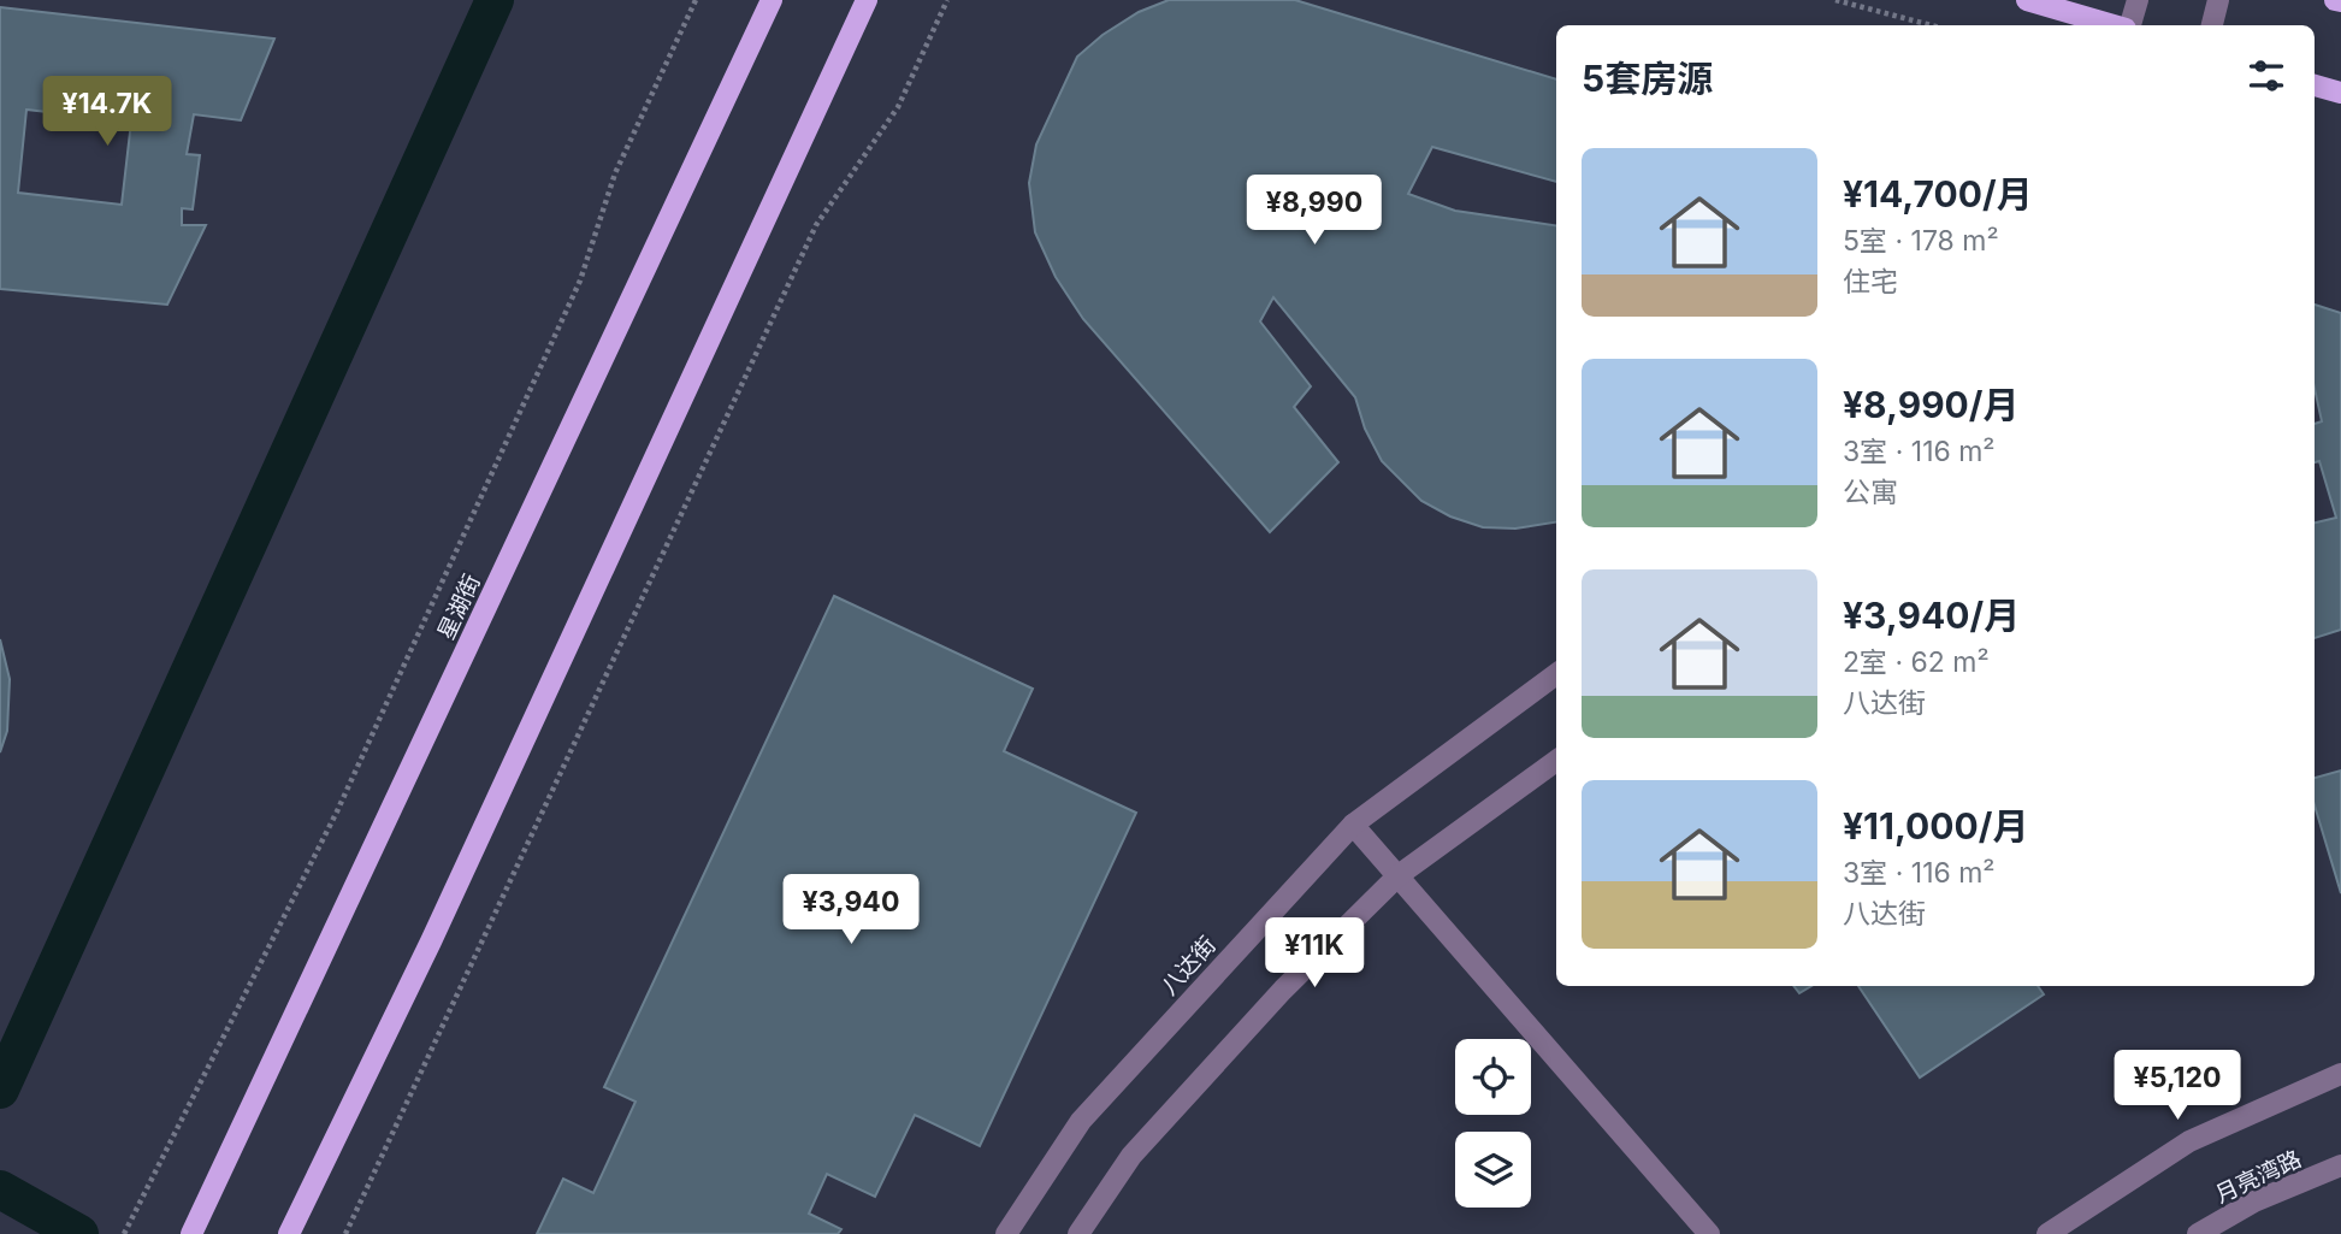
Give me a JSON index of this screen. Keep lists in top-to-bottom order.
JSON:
{
  "streets": {
    "main road": ["星湖街"],
    "street": ["八达街", "月亮湾路"]
  },
  "page": {
    "heading": "5套房源",
    "price": [
      "¥14.7K",
      "¥8,990",
      "¥3,940",
      "¥11K",
      "¥5,120"
    ],
    "list": [
      {
        "name": "¥14,700/月",
        "note": "5室 · 178 m² · 住宅"
      },
      {
        "name": "¥8,990/月",
        "note": "3室 · 116 m² · 公寓"
      },
      {
        "name": "¥3,940/月",
        "note": "2室 · 62 m² · 八达街"
      },
      {
        "name": "¥11,000/月",
        "note": "3室 · 116 m² · 八达街"
      }
    ]
  }
}
